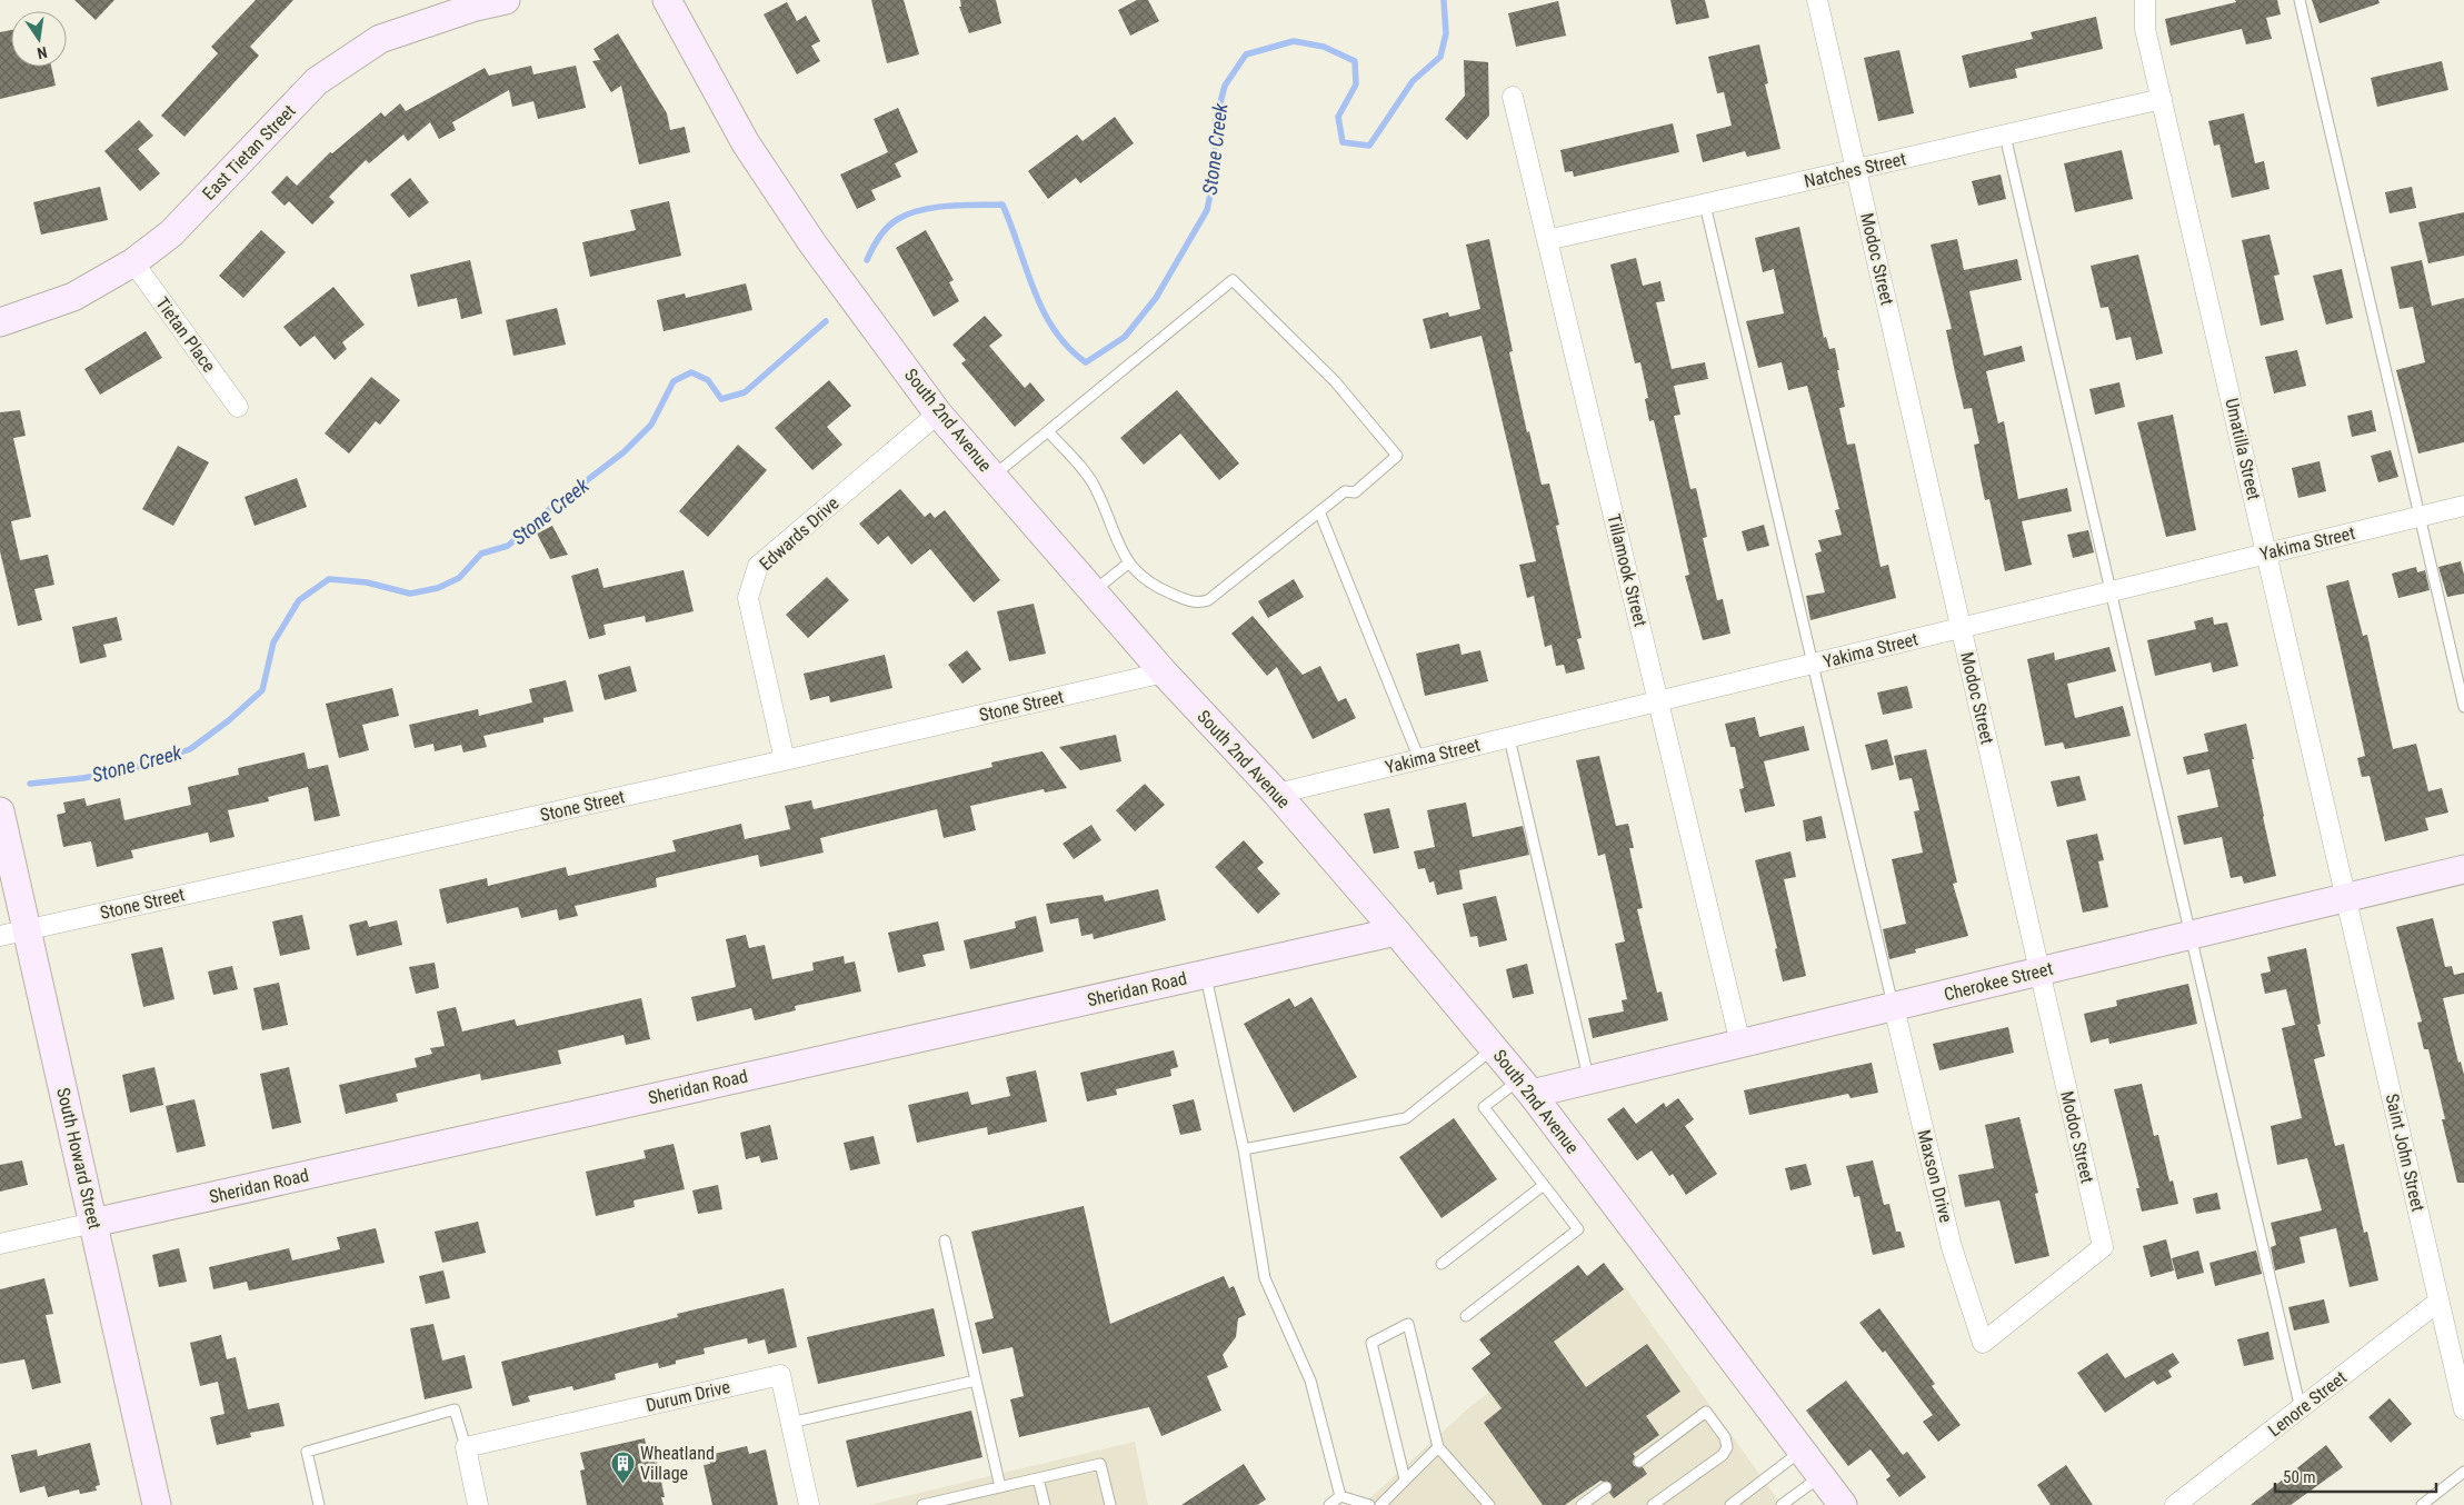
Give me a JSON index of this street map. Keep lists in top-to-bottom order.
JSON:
{
  "streets": {
    "main road": [
      "East Tietan Street",
      "South 2nd Avenue",
      "Cherokee Street",
      "Sheridan Road",
      "South Howard Street"
    ],
    "street": [
      "Natches Street",
      "Modoc Street",
      "Tietan Place",
      "Umatilla Street",
      "Edwards Drive",
      "Yakima Street",
      "Tillamook Street",
      "Stone Street",
      "Saint John Street",
      "Maxson Drive",
      "Durum Drive",
      "Lenore Street"
    ]
  },
  "crossings": [
    ["East Tietan Street", "Tietan Place"],
    ["Natches Street", "Modoc Street"],
    ["Natches Street", "Umatilla Street"],
    ["Natches Street", "Tillamook Street"],
    ["Modoc Street", "Yakima Street"],
    ["Modoc Street", "Cherokee Street"],
    ["Modoc Street", "Maxson Drive"],
    ["South 2nd Avenue", "Edwards Drive"],
    ["South 2nd Avenue", "Yakima Street"],
    ["South 2nd Avenue", "Stone Street"],
    ["South 2nd Avenue", "Cherokee Street"],
    ["South 2nd Avenue", "Sheridan Road"],
    ["Umatilla Street", "Yakima Street"],
    ["Umatilla Street", "Cherokee Street"],
    ["Umatilla Street", "Saint John Street"],
    ["Edwards Drive", "Stone Street"],
    ["Yakima Street", "Tillamook Street"],
    ["Tillamook Street", "Cherokee Street"],
    ["Stone Street", "South Howard Street"],
    ["Cherokee Street", "Saint John Street"],
    ["Cherokee Street", "Maxson Drive"],
    ["Sheridan Road", "South Howard Street"],
    ["Saint John Street", "Lenore Street"]
  ],
  "water": ["Stone Creek"],
  "places": {
    "building": ["Wheatland Village"]
  },
  "scale_bar": "50 m",
  "north": "bottom"
}
